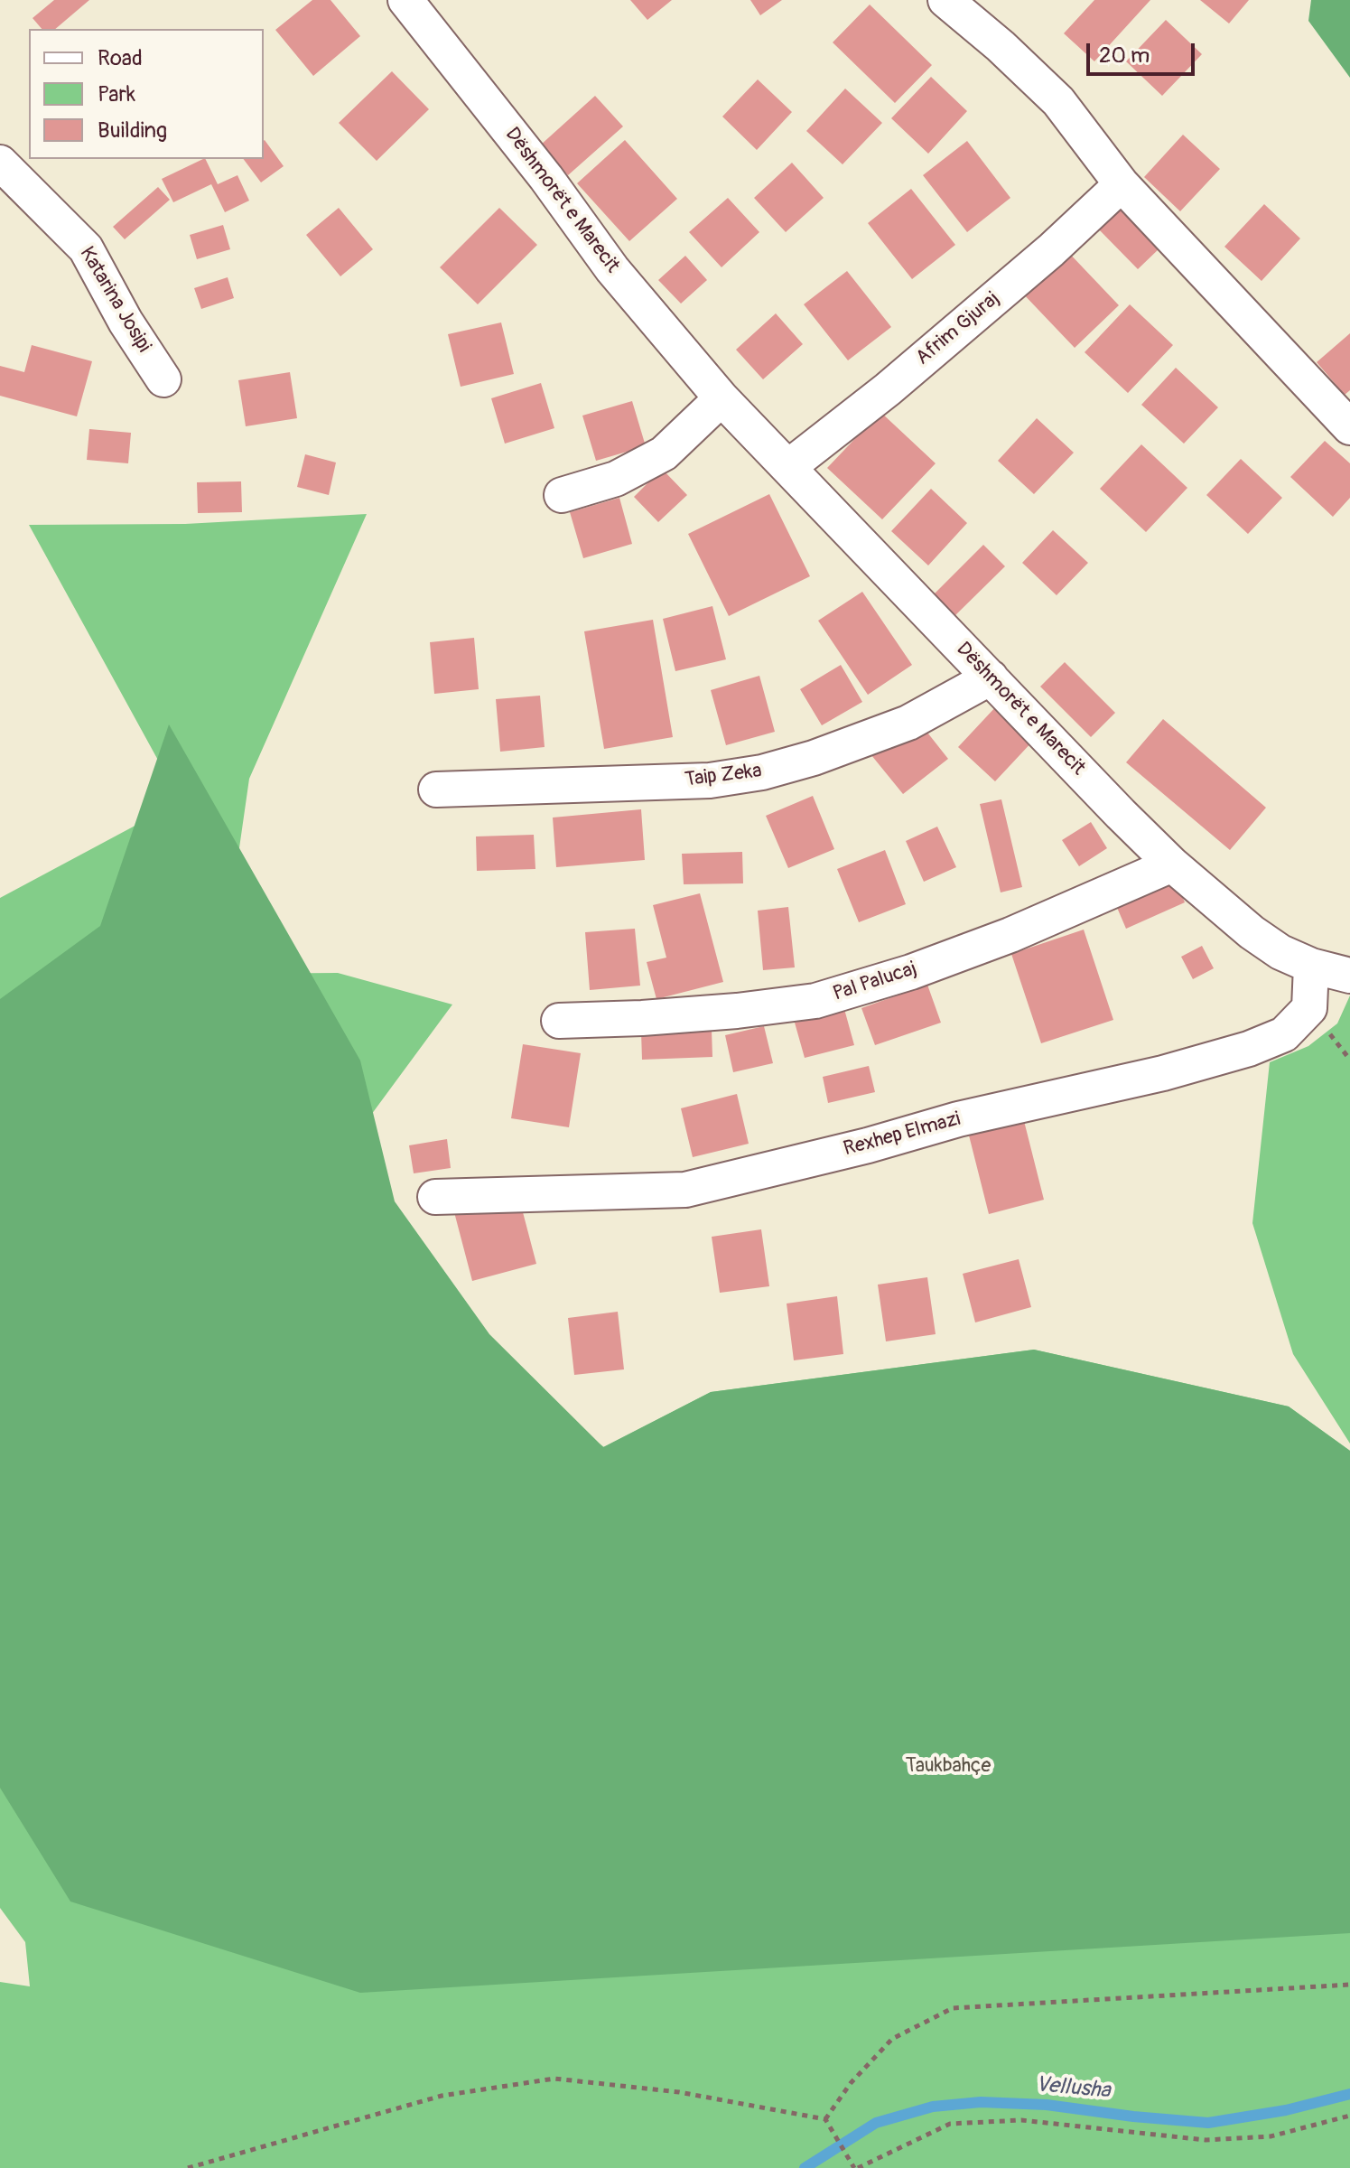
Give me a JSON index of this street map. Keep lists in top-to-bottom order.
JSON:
{
  "streets": {
    "street": [
      "Dëshmorët e Marecit",
      "Katarina Josipi",
      "Afrim Gjuraj",
      "Taip Zeka",
      "Pal Palucaj",
      "Rexhep Elmazi"
    ]
  },
  "crossings": [
    ["Dëshmorët e Marecit", "Afrim Gjuraj"],
    ["Dëshmorët e Marecit", "Taip Zeka"],
    ["Dëshmorët e Marecit", "Pal Palucaj"],
    ["Dëshmorët e Marecit", "Rexhep Elmazi"]
  ],
  "water": ["Vellusha"],
  "parks": ["Taukbahçe"],
  "legend": ["Road", "Park", "Building"],
  "scale_bar": "20 m"
}
